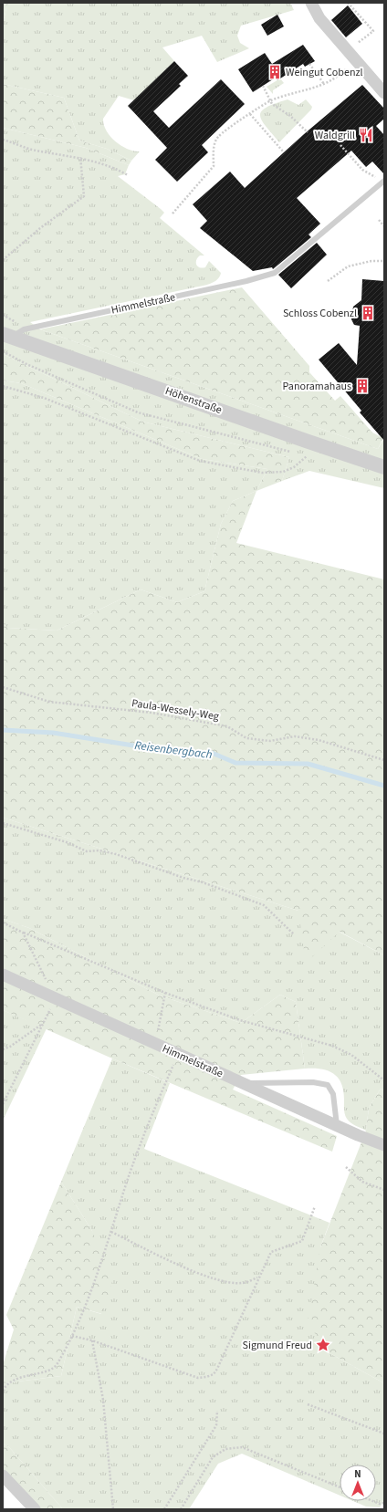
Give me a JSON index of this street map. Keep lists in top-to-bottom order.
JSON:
{
  "streets": {
    "street": ["Himmelstraße", "Höhenstraße"],
    "path": ["Paula-Wessely-Weg"]
  },
  "crossings": [
    ["Himmelstraße", "Höhenstraße"]
  ],
  "water": ["Reisenbergbach"],
  "places": {
    "building": ["Weingut Cobenzl", "Schloss Cobenzl", "Panoramahaus"],
    "restaurant": ["Waldgrill"],
    "place": ["Sigmund Freud"]
  },
  "north": "top"
}
